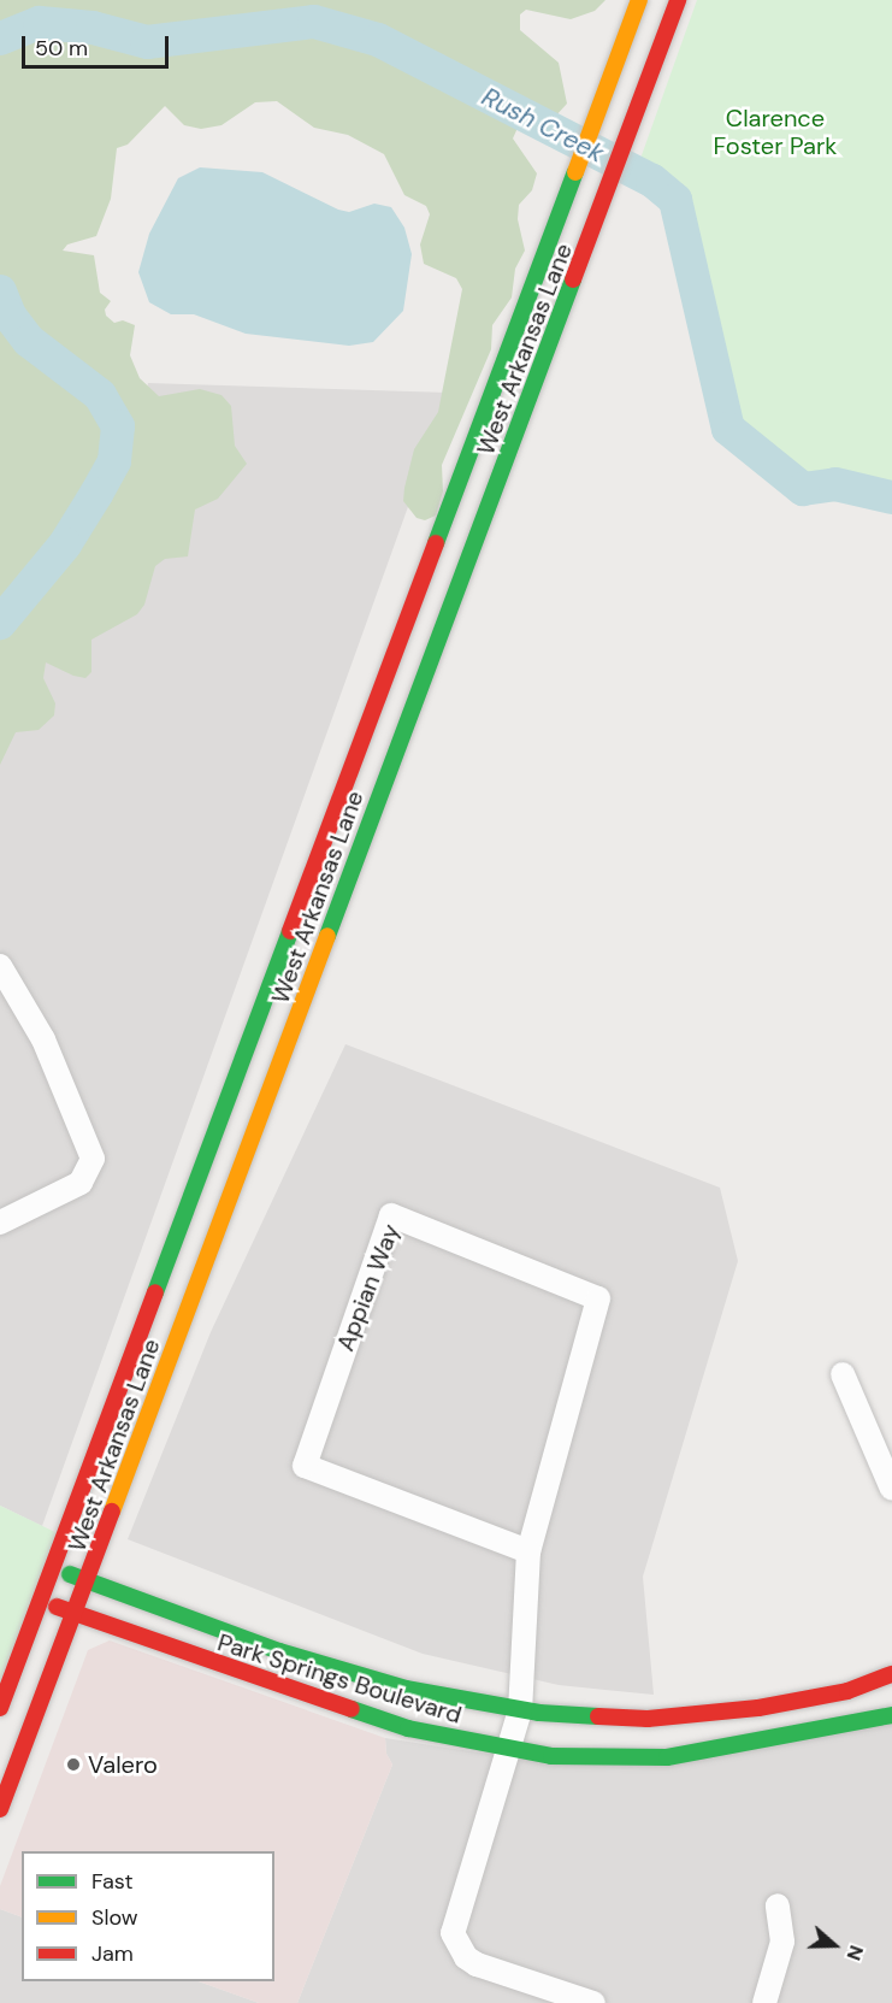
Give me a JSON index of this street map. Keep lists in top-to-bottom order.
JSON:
{
  "streets": {
    "main road": ["West Arkansas Lane", "Park Springs Boulevard"],
    "street": ["Appian Way"]
  },
  "crossings": [
    ["West Arkansas Lane", "Park Springs Boulevard"],
    ["Appian Way", "Park Springs Boulevard"]
  ],
  "water": ["Rush Creek"],
  "parks": ["Clarence Foster Park"],
  "places": ["Valero"],
  "legend": ["Fast", "Slow", "Jam"],
  "scale_bar": "50 m",
  "north": "right"
}
